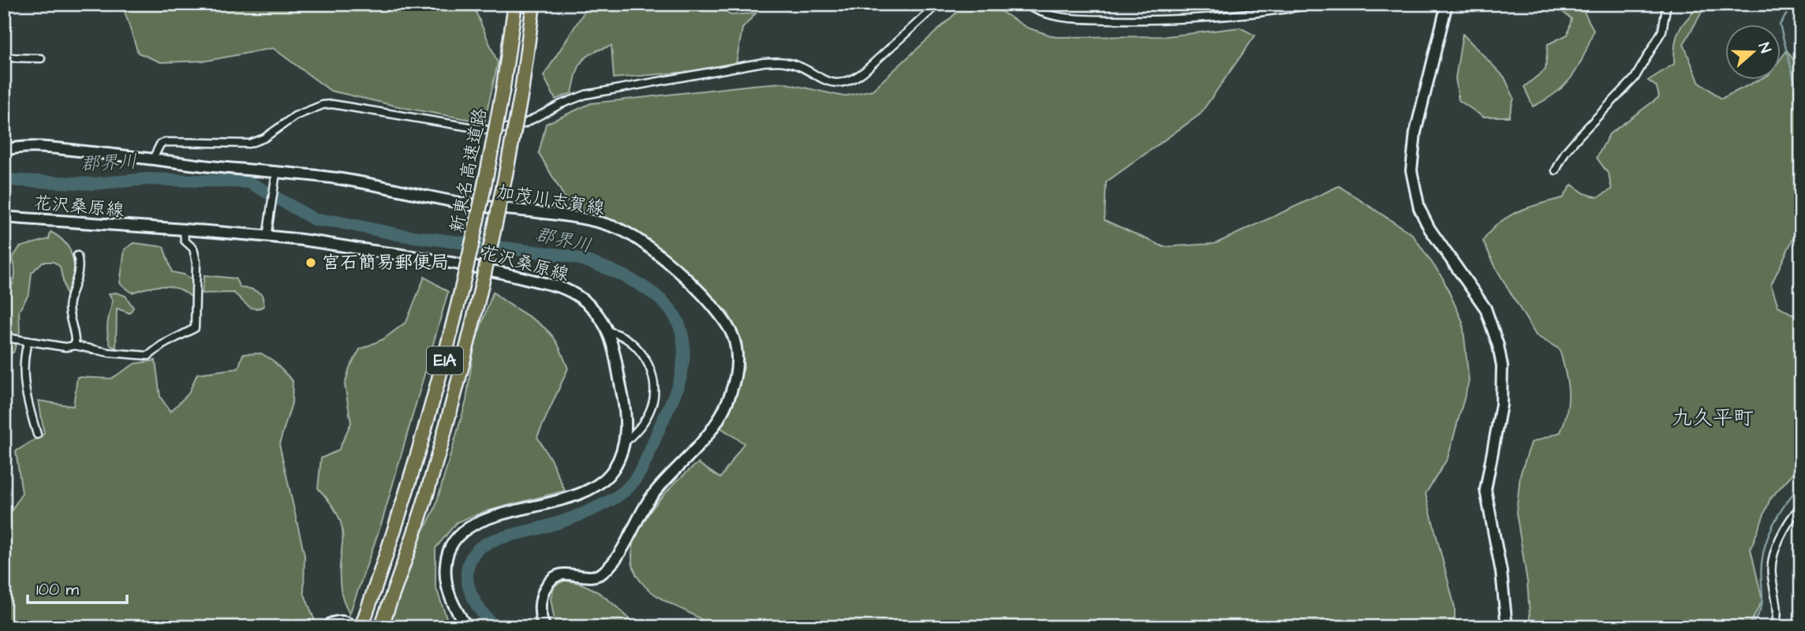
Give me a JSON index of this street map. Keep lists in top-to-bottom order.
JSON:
{
  "streets": {
    "highway": ["新東名高速道路", "E1A"],
    "main road": ["加茂川志賀線", "花沢桑原線"]
  },
  "districts": ["九久平町"],
  "water": ["郡界川"],
  "places": ["宮石簡易郵便局"],
  "scale_bar": "100 m",
  "north": "right"
}
